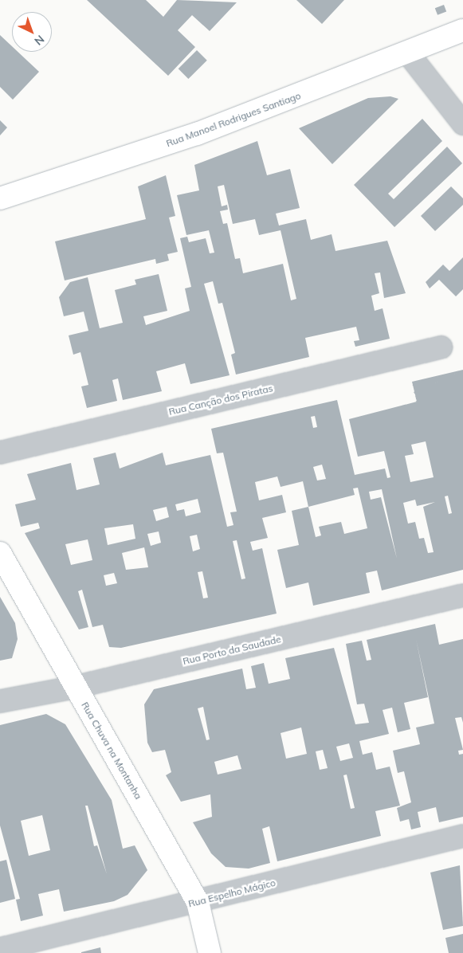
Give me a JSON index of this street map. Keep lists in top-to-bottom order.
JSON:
{
  "streets": {
    "main road": ["Rua Manoel Rodrigues Santiago", "Rua Chuva na Montanha"],
    "street": ["Rua Canção dos Piratas", "Rua Porto da Saudade", "Rua Espelho Mágico"]
  },
  "crossings": [
    ["Rua Porto da Saudade", "Rua Chuva na Montanha"],
    ["Rua Chuva na Montanha", "Rua Espelho Mágico"]
  ],
  "north": "bottom right"
}
